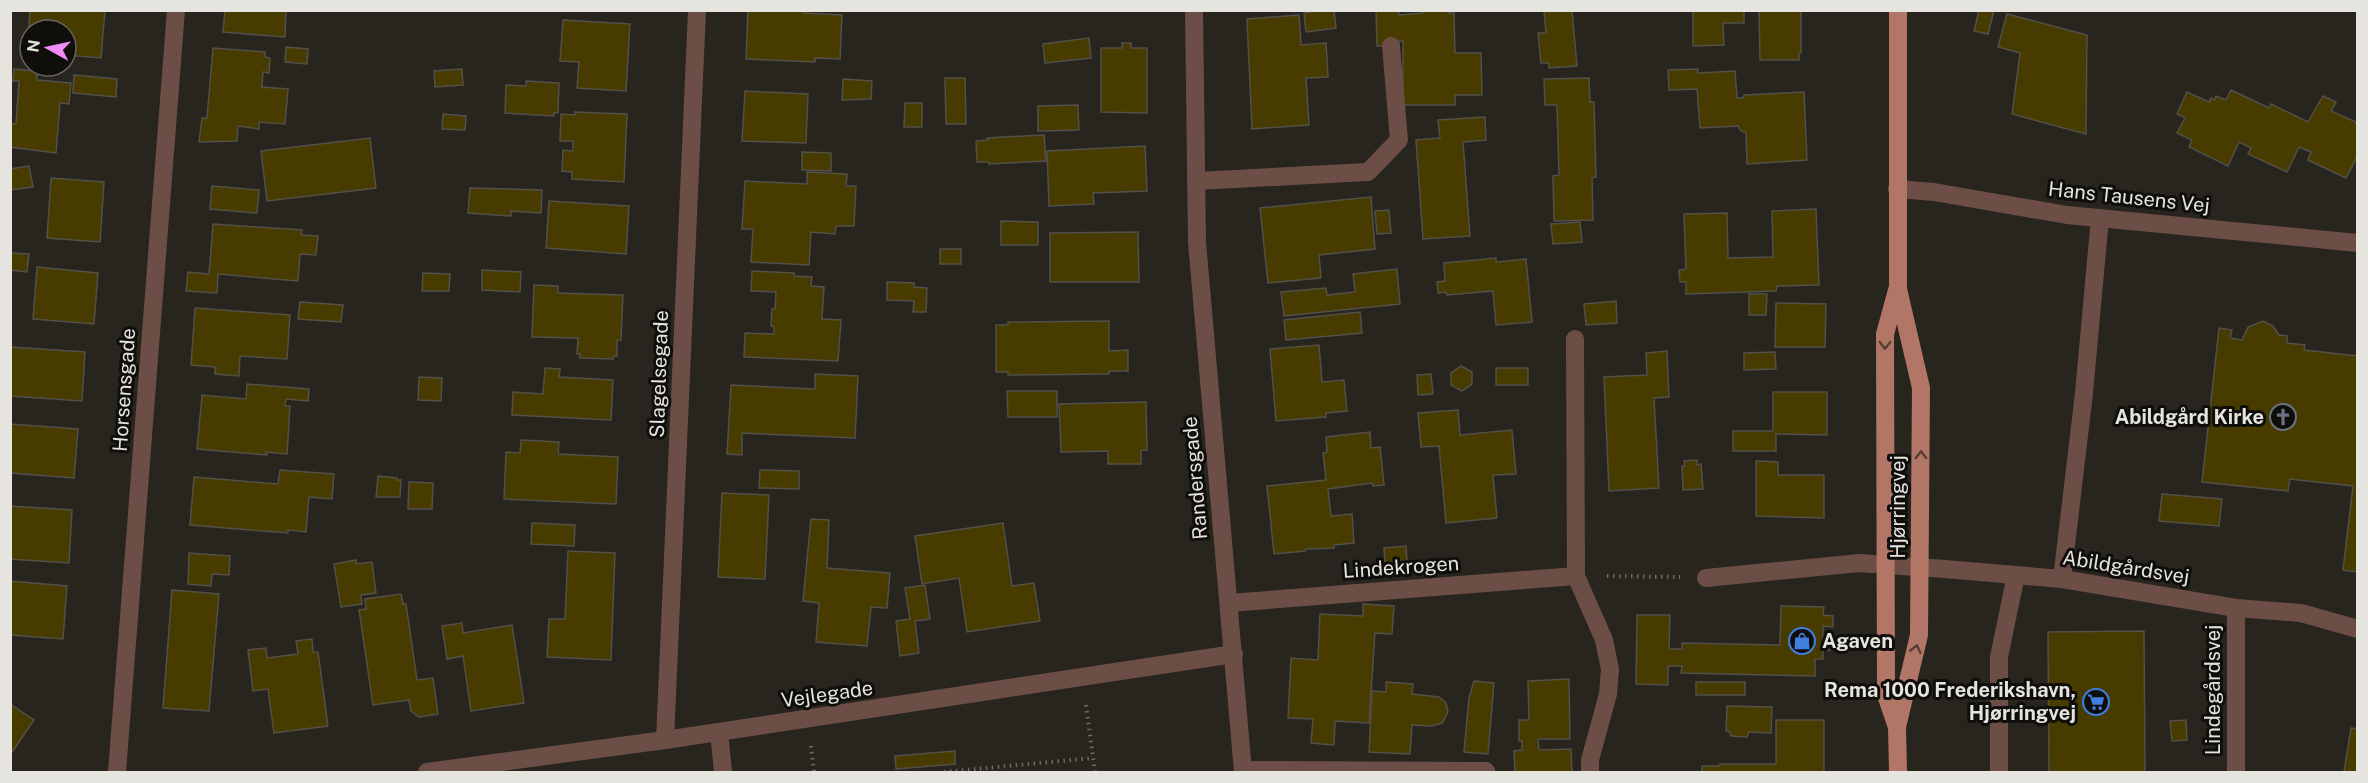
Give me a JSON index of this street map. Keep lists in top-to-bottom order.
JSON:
{
  "streets": {
    "main road": ["Hjørringvej"],
    "street": [
      "Hans Tausens Vej",
      "Slagelsegade",
      "Horsensgade",
      "Randersgade",
      "Lindekrogen",
      "Abildgårdsvej",
      "Lindegårdsvej",
      "Vejlegade"
    ]
  },
  "crossings": [
    ["Hans Tausens Vej", "Hjørringvej"],
    ["Slagelsegade", "Vejlegade"],
    ["Randersgade", "Lindekrogen"],
    ["Randersgade", "Vejlegade"],
    ["Hjørringvej", "Abildgårdsvej"],
    ["Abildgårdsvej", "Lindegårdsvej"]
  ],
  "places": {
    "church": ["Abildgård Kirke"],
    "shop": ["Agaven"],
    "supermarket": ["Rema 1000 Frederikshavn, Hjørringvej"]
  },
  "north": "left"
}
